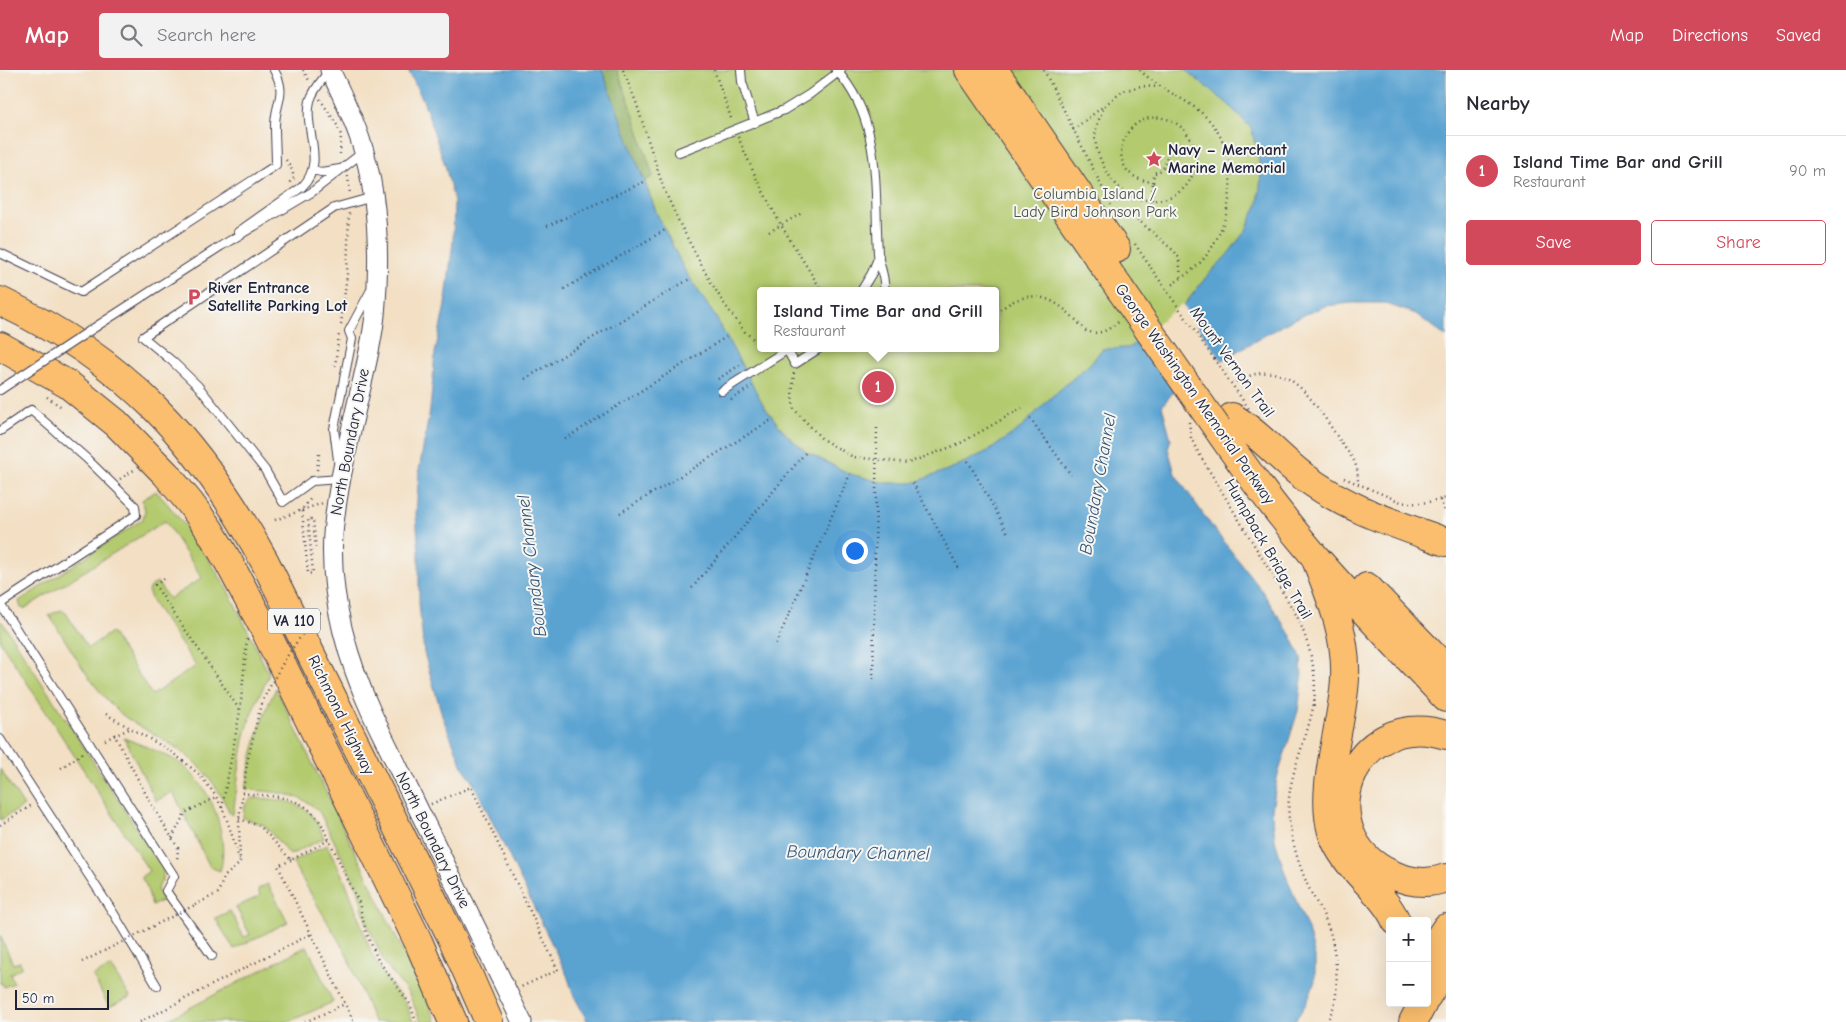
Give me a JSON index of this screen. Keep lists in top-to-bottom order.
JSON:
{
  "streets": {
    "highway": ["George Washington Memorial Parkway", "VA 110", "Richmond Highway"],
    "street": ["North Boundary Drive"],
    "path": ["Mount Vernon Trail", "Humpback Bridge Trail"]
  },
  "crossings": [
    ["Mount Vernon Trail", "George Washington Memorial Parkway"]
  ],
  "water": ["Boundary Channel"],
  "parks": ["Columbia Island / Lady Bird Johnson Park"],
  "places": {
    "place": ["Navy – Merchant Marine Memorial"],
    "parking": ["River Entrance Satellite Parking Lot"]
  },
  "scale_bar": "50 m",
  "page": {
    "header": "Map",
    "search": "Search here",
    "nav": ["Map", "Directions", "Saved"],
    "heading": "Nearby",
    "list": [
      {
        "mark": "1",
        "name": "Island Time Bar and Grill",
        "note": "Restaurant",
        "value": "90 m"
      }
    ],
    "buttons": ["Save", "Share"],
    "popup": ["Island Time Bar and Grill", "Restaurant"],
    "pins": "1",
    "map_buttons": ["+", "−"],
    "scale": "50 m"
  }
}
